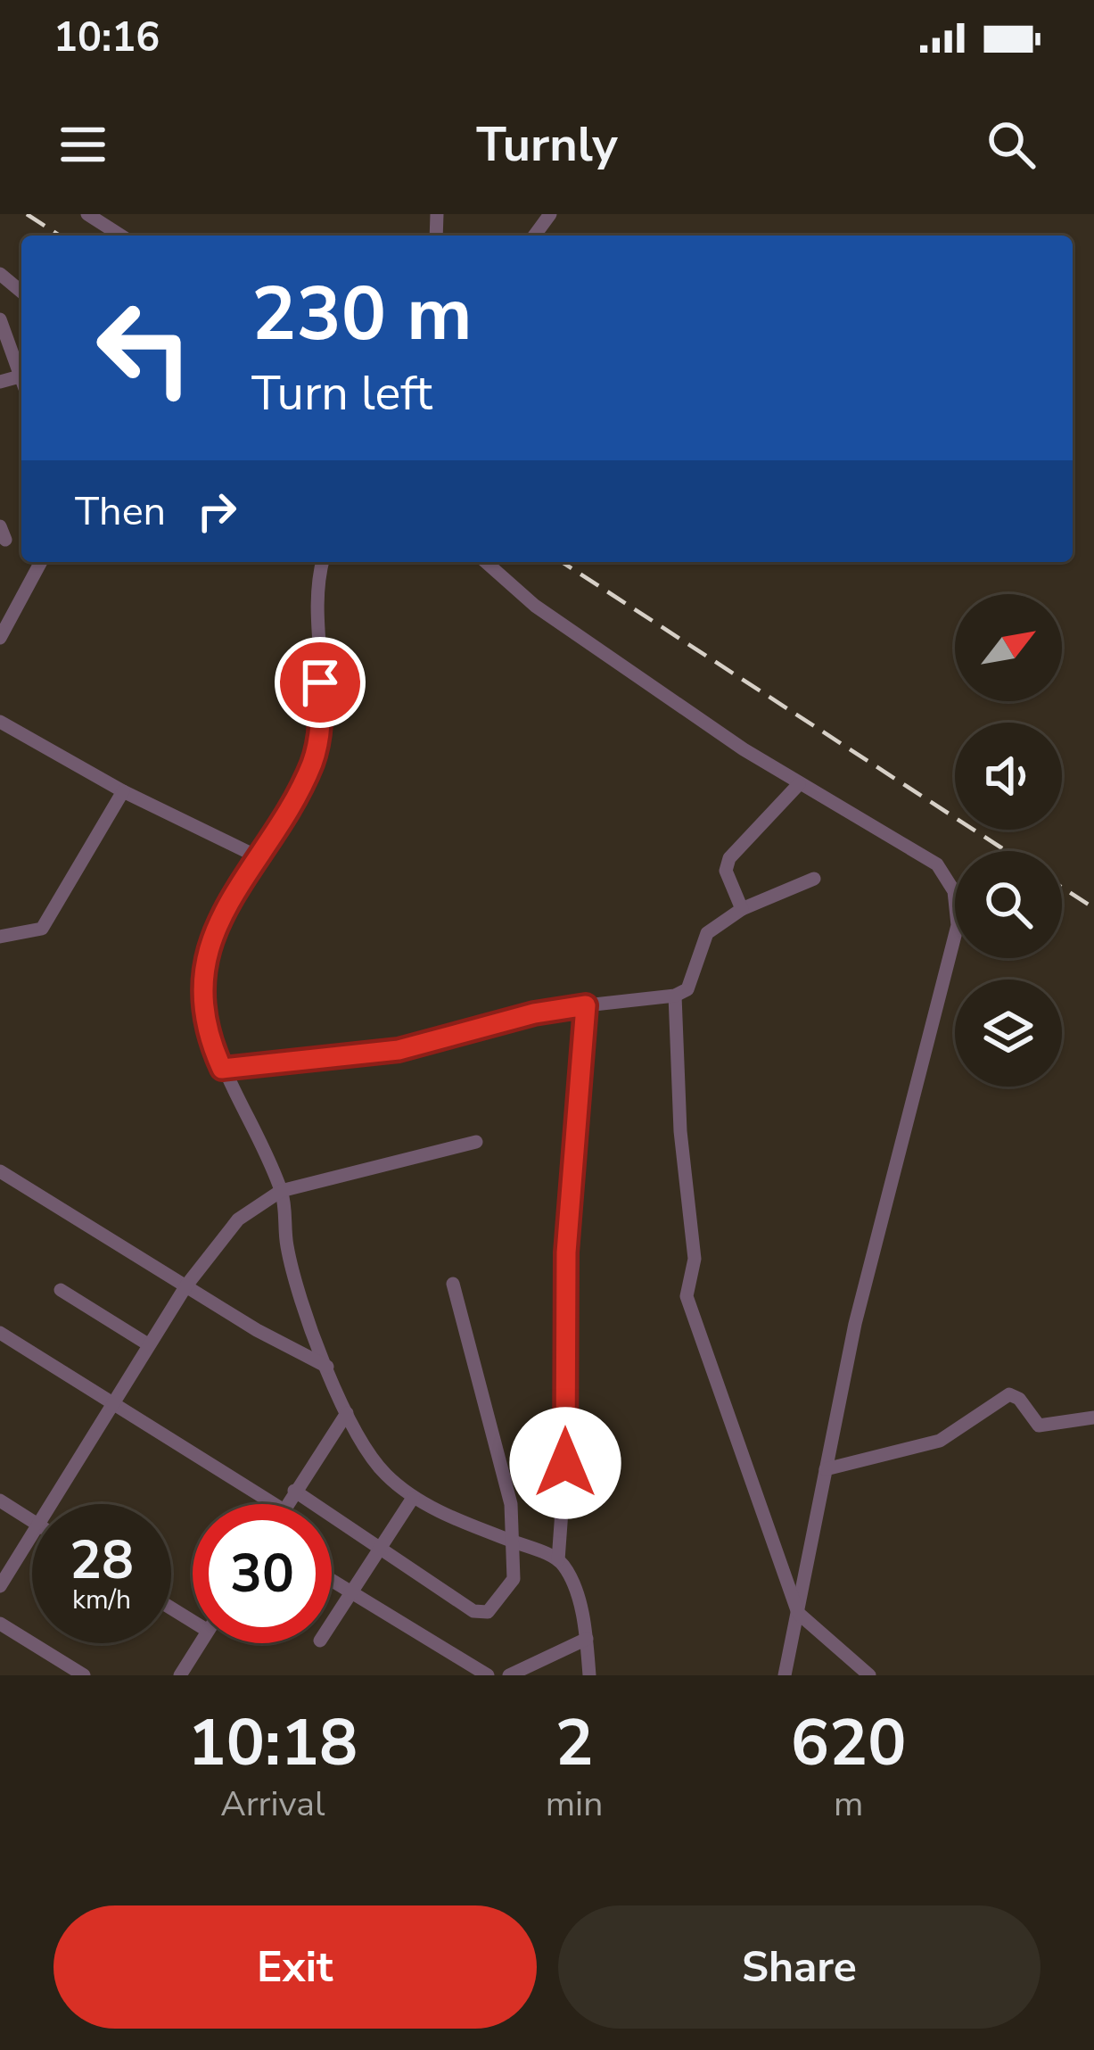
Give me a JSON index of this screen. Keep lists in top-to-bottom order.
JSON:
{
  "north": "top right",
  "page": {
    "status": "10:16",
    "header": "Turnly",
    "turn": ["230 m", "Turn left"],
    "then": "Then",
    "speed": "28 km/h",
    "limit": "30",
    "eta": [
      "10:18",
      "Arrival",
      "2",
      "min",
      "620",
      "m"
    ],
    "buttons": ["Exit", "Share"]
  }
}
